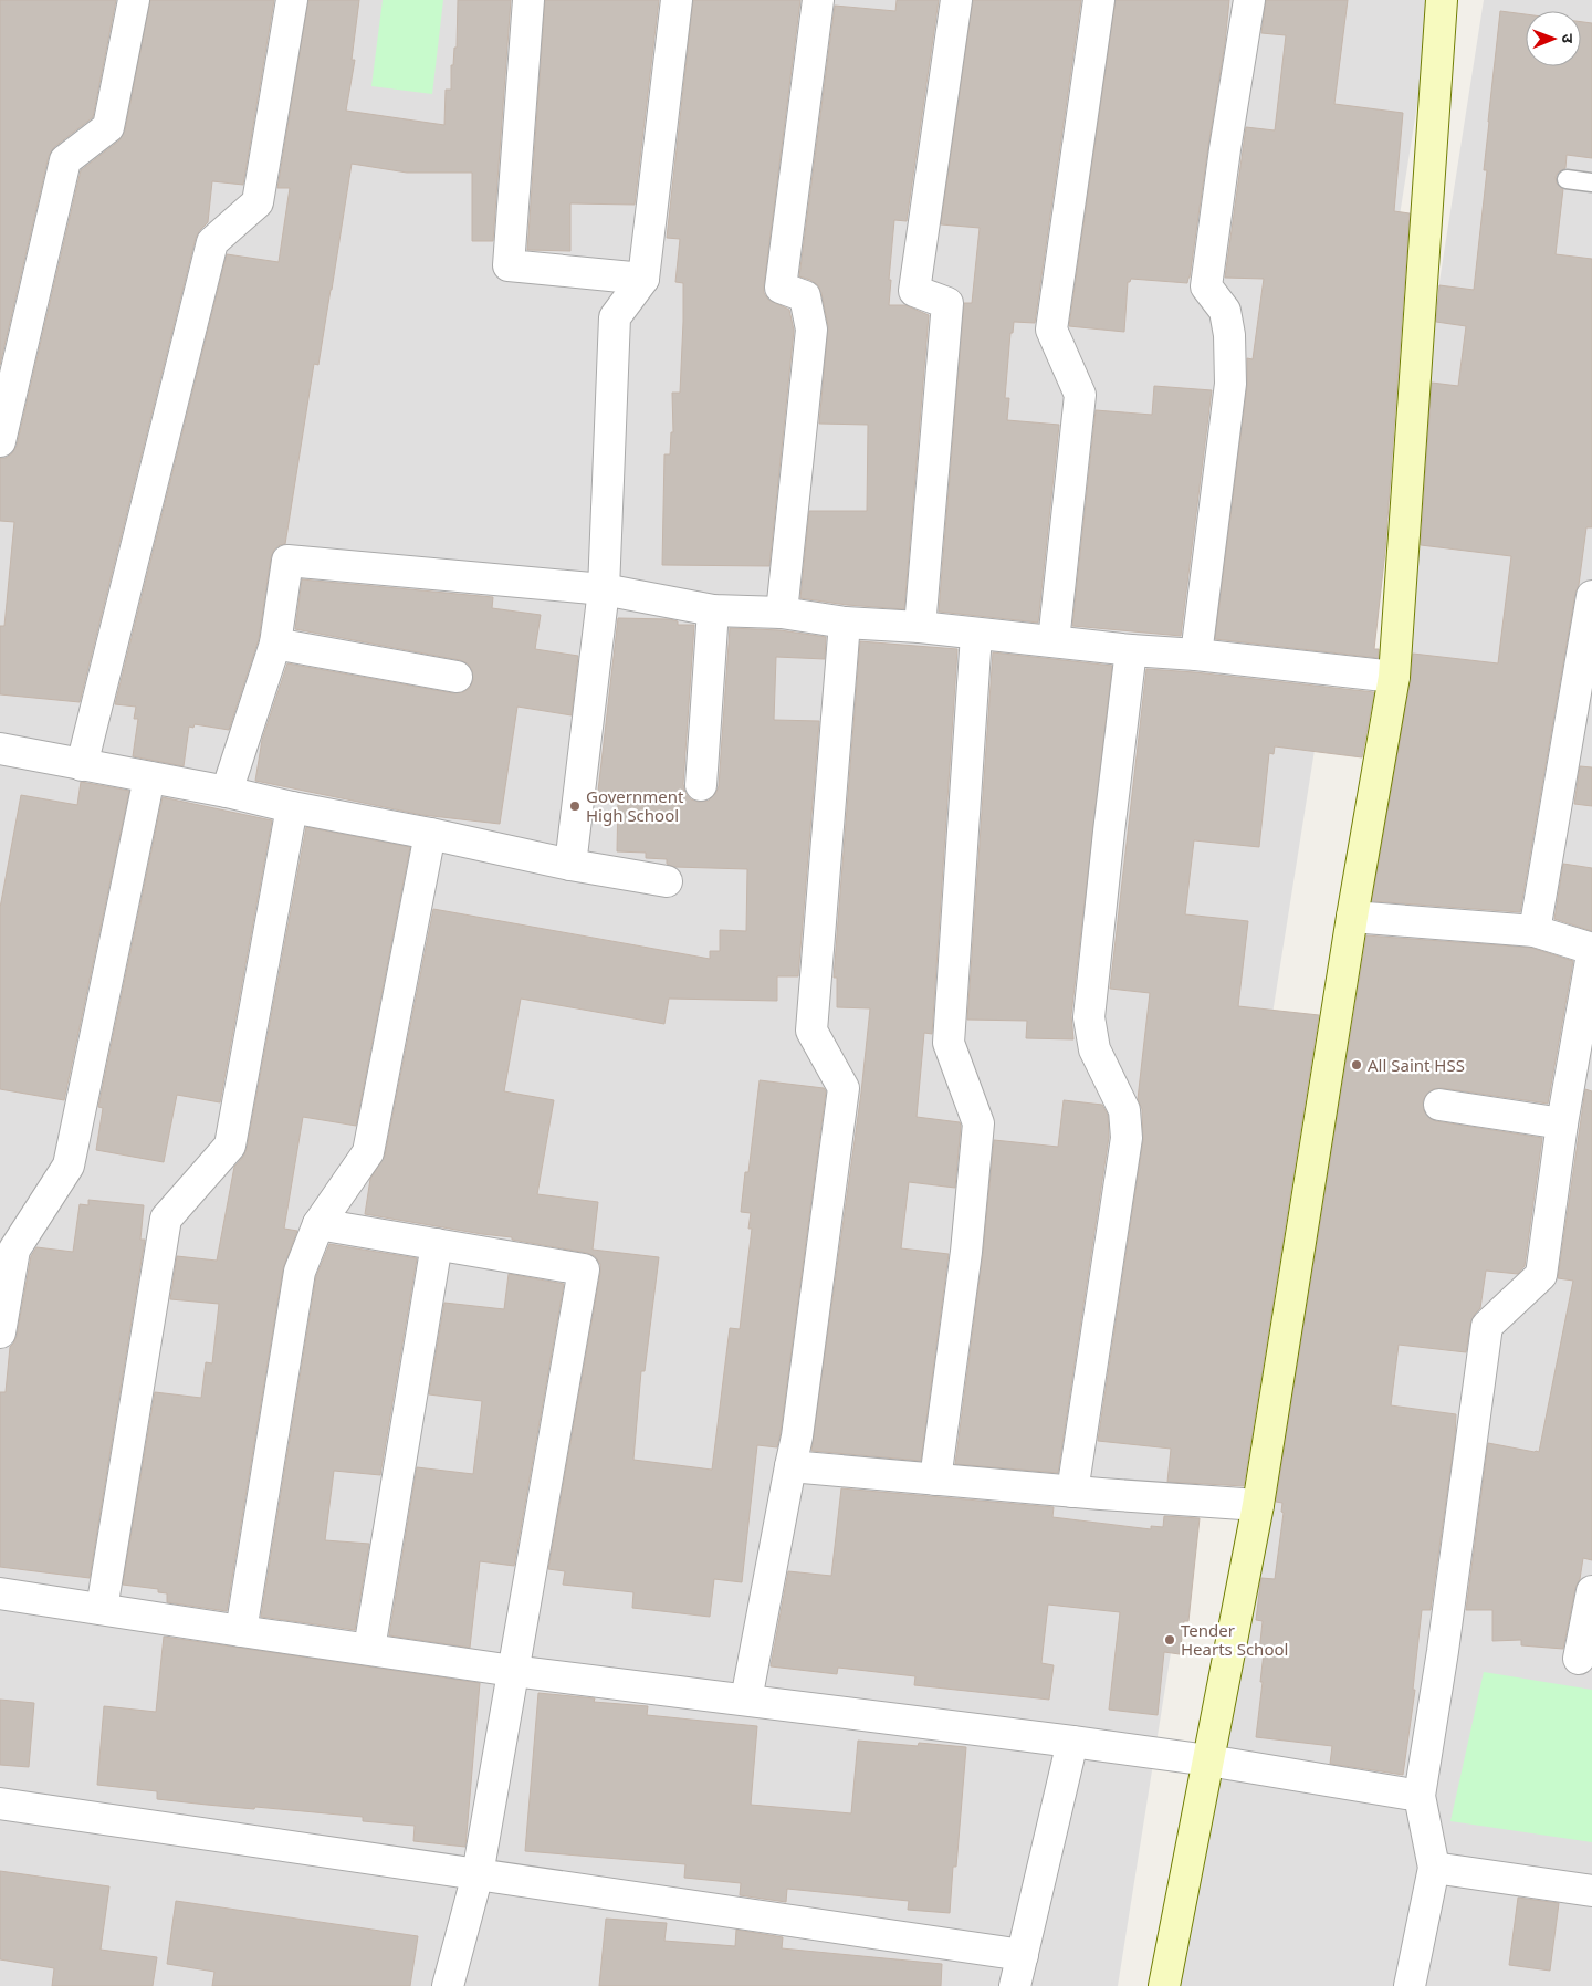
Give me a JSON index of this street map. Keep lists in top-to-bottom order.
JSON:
{
  "places": ["Government High School", "All Saint HSS", "Tender Hearts School"],
  "north": "right"
}
